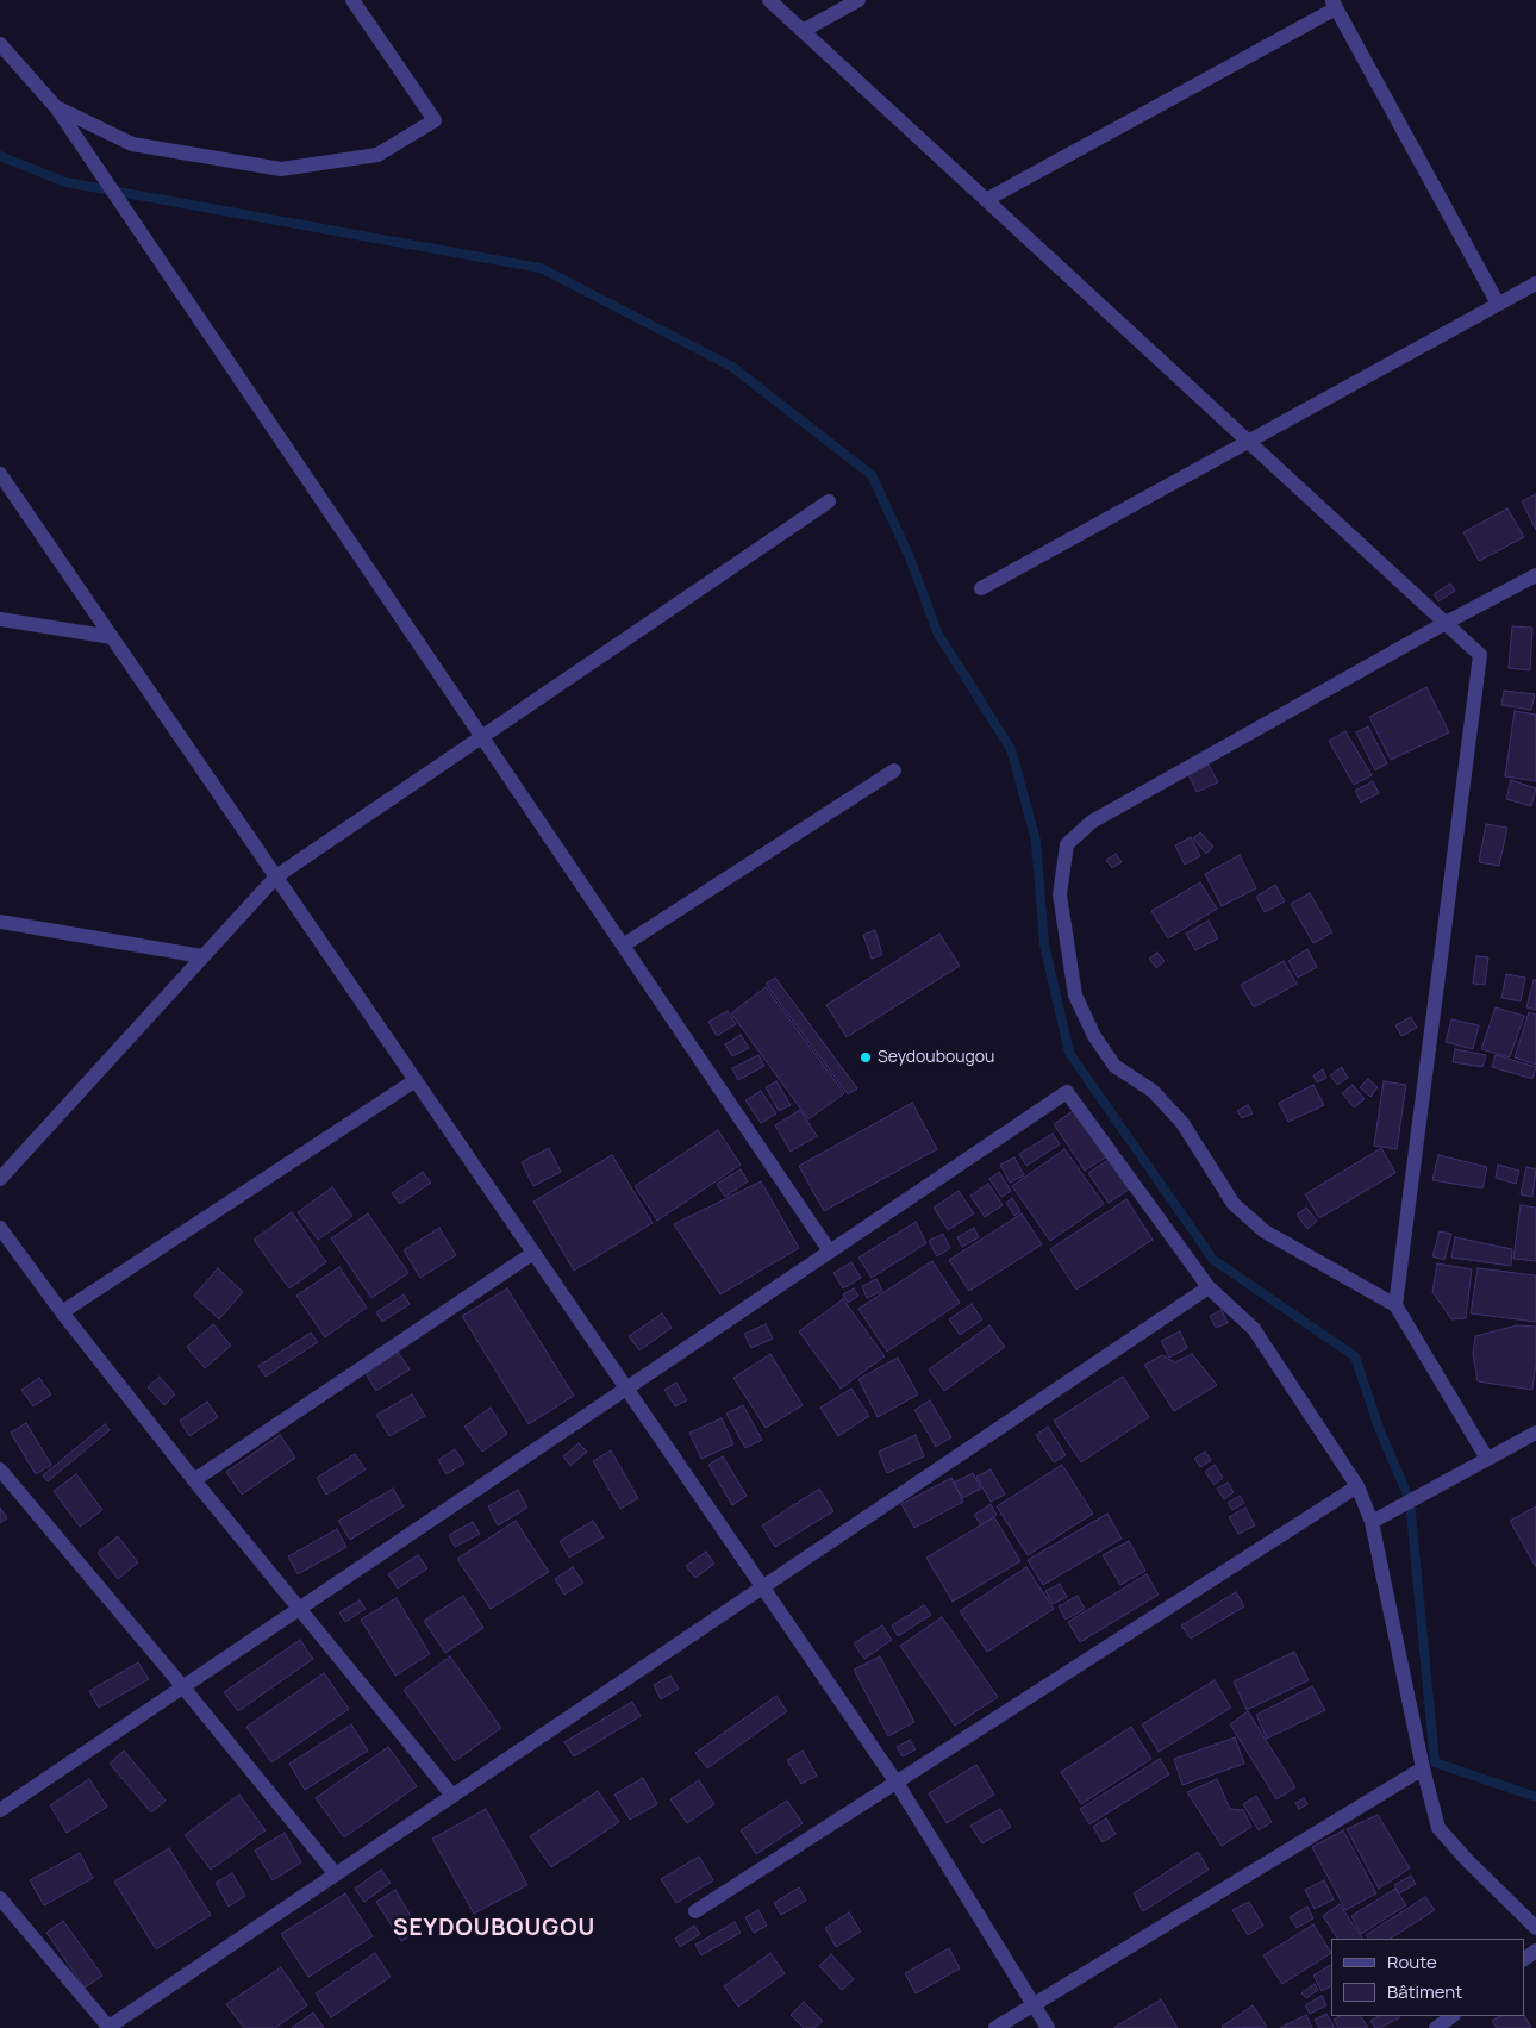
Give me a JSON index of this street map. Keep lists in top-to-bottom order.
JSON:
{
  "districts": ["SEYDOUBOUGOU"],
  "places": ["Seydoubougou"],
  "legend": ["Route", "Bâtiment"]
}
